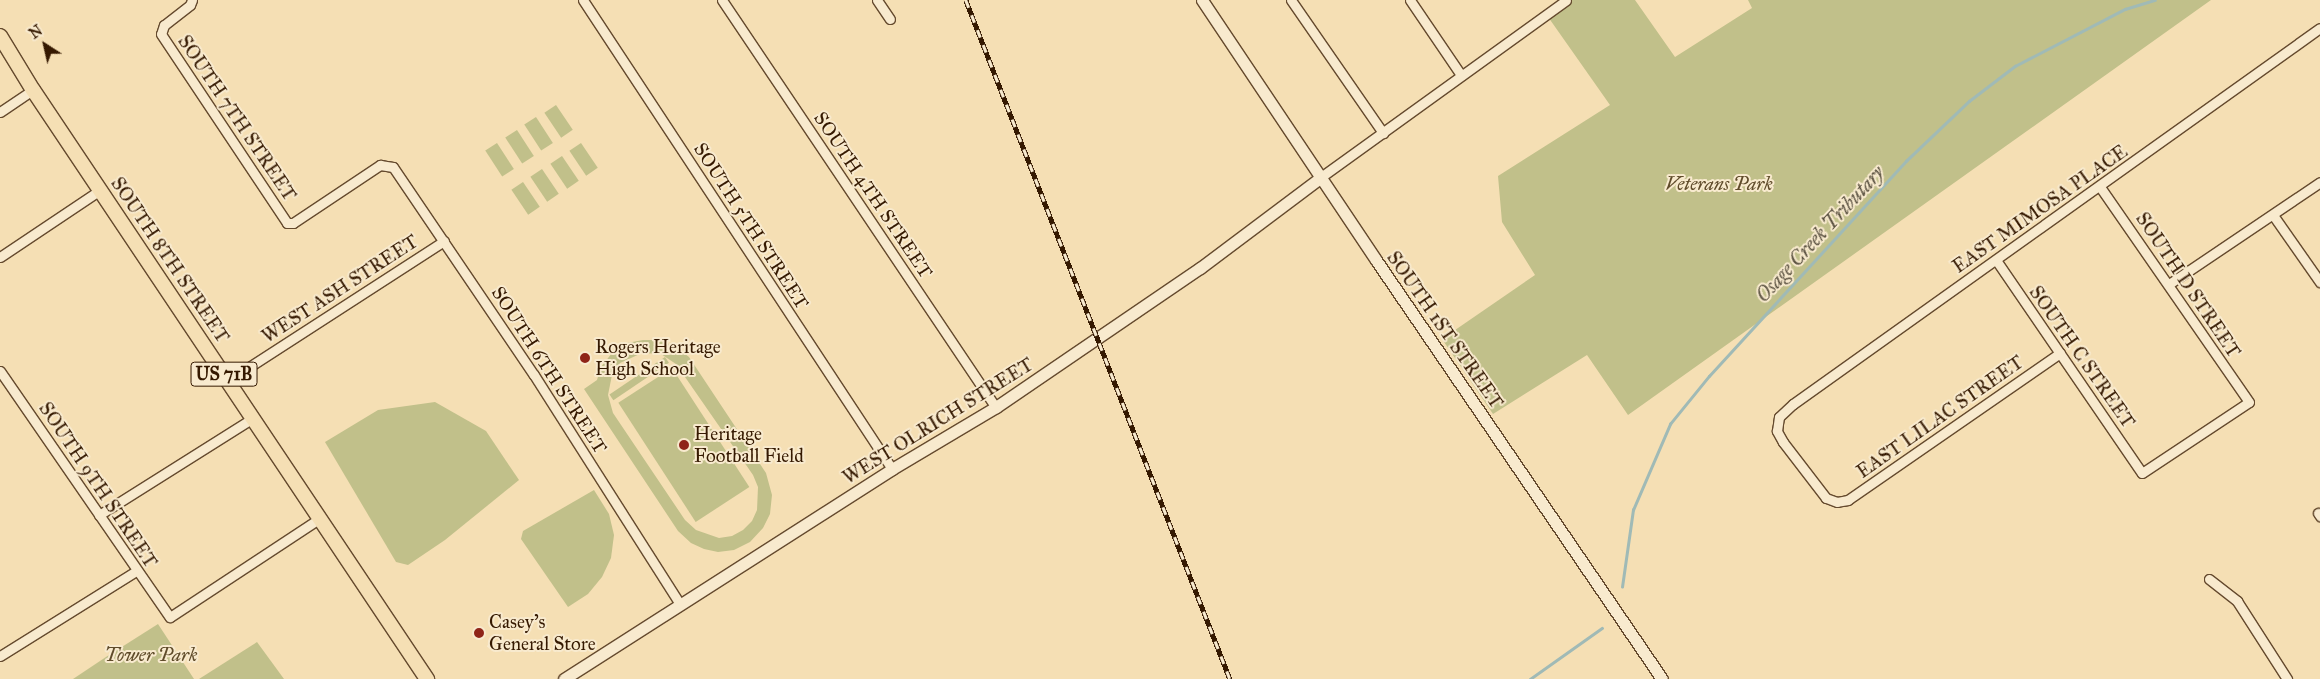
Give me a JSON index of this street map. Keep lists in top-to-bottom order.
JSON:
{
  "streets": {
    "main road": ["SOUTH 8TH STREET", "US 71B"],
    "street": [
      "SOUTH 7TH STREET",
      "SOUTH 4TH STREET",
      "EAST MIMOSA PLACE",
      "SOUTH 5TH STREET",
      "SOUTH D STREET",
      "WEST ASH STREET",
      "SOUTH 1ST STREET",
      "SOUTH C STREET",
      "SOUTH 6TH STREET",
      "EAST LILAC STREET",
      "WEST OLRICH STREET",
      "SOUTH 9TH STREET"
    ]
  },
  "crossings": [
    ["SOUTH 7TH STREET", "SOUTH 6TH STREET"],
    ["SOUTH 4TH STREET", "WEST OLRICH STREET"],
    ["EAST MIMOSA PLACE", "SOUTH D STREET"],
    ["EAST MIMOSA PLACE", "SOUTH C STREET"],
    ["EAST MIMOSA PLACE", "EAST LILAC STREET"],
    ["SOUTH 5TH STREET", "WEST OLRICH STREET"],
    ["SOUTH 8TH STREET", "WEST ASH STREET"],
    ["SOUTH 8TH STREET", "SOUTH 9TH STREET"],
    ["SOUTH D STREET", "SOUTH C STREET"],
    ["WEST ASH STREET", "SOUTH 6TH STREET"],
    ["SOUTH 1ST STREET", "WEST OLRICH STREET"],
    ["SOUTH C STREET", "EAST LILAC STREET"],
    ["SOUTH 6TH STREET", "WEST OLRICH STREET"]
  ],
  "water": ["Osage Creek Tributary"],
  "parks": ["Veterans Park", "Tower Park"],
  "places": ["Rogers Heritage High School", "Heritage Football Field", "Casey's General Store"],
  "north": "top left"
}
